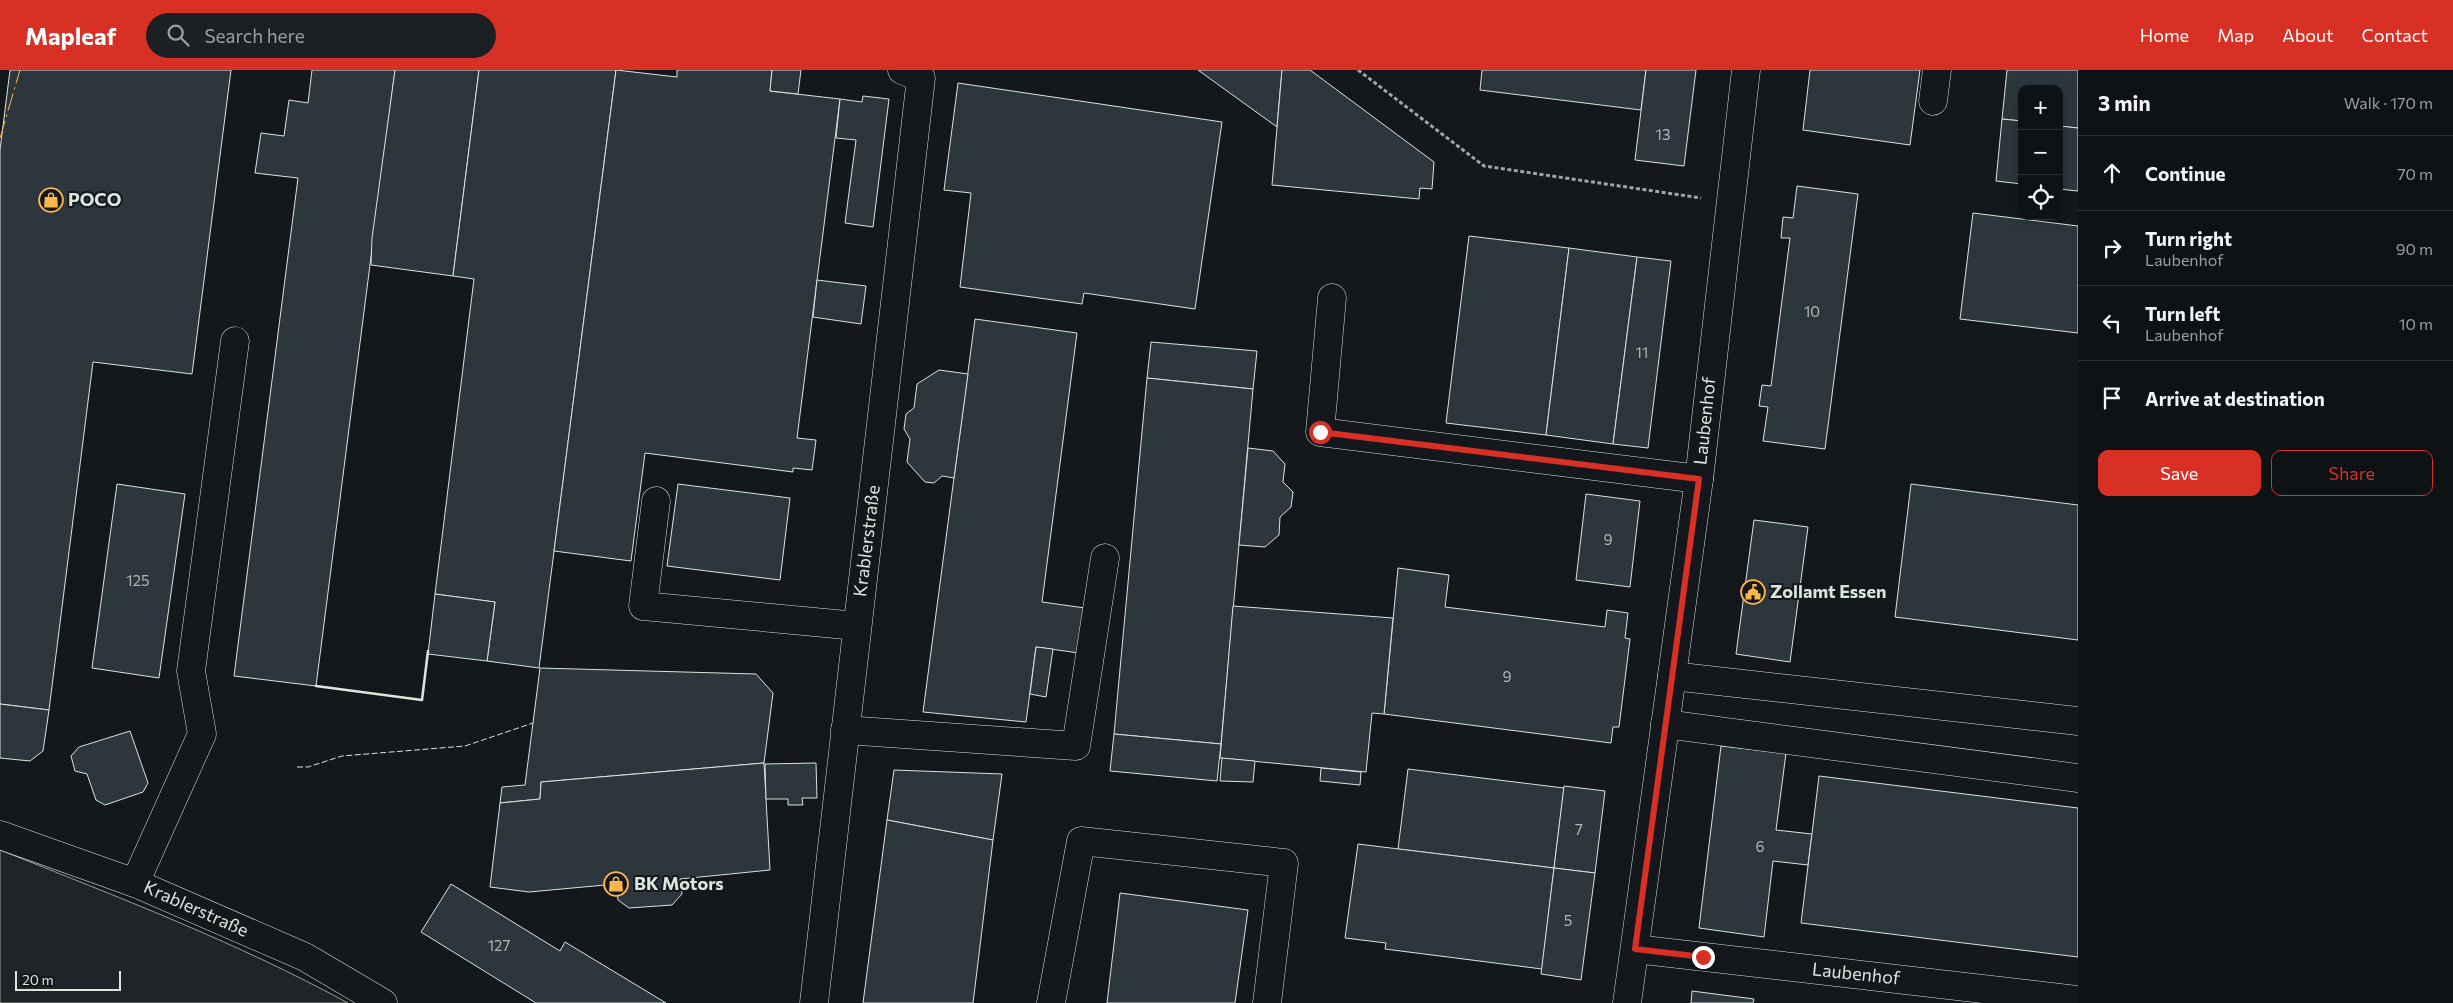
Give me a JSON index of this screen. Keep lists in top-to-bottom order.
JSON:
{
  "streets": {
    "street": ["Laubenhof", "Krablerstraße"]
  },
  "places": {
    "shop": ["POCO", "BK Motors"],
    "public building": ["Zollamt Essen"]
  },
  "house_numbers": [
    "13",
    "10",
    "11",
    "9",
    "125",
    "9",
    "7",
    "6",
    "5",
    "127"
  ],
  "scale_bar": "20 m",
  "page": {
    "header": "Mapleaf",
    "search": "Search here",
    "nav": [
      "Home",
      "Map",
      "About",
      "Contact"
    ],
    "heading": ["3 min", "Walk · 170 m"],
    "map_buttons": ["+", "−"],
    "list": [
      ["Continue", "70 m"],
      ["Turn right", "Laubenhof", "90 m"],
      ["Turn left", "Laubenhof", "10 m"],
      "Arrive at destination"
    ],
    "buttons": ["Save", "Share"],
    "scale": "20 m"
  }
}
